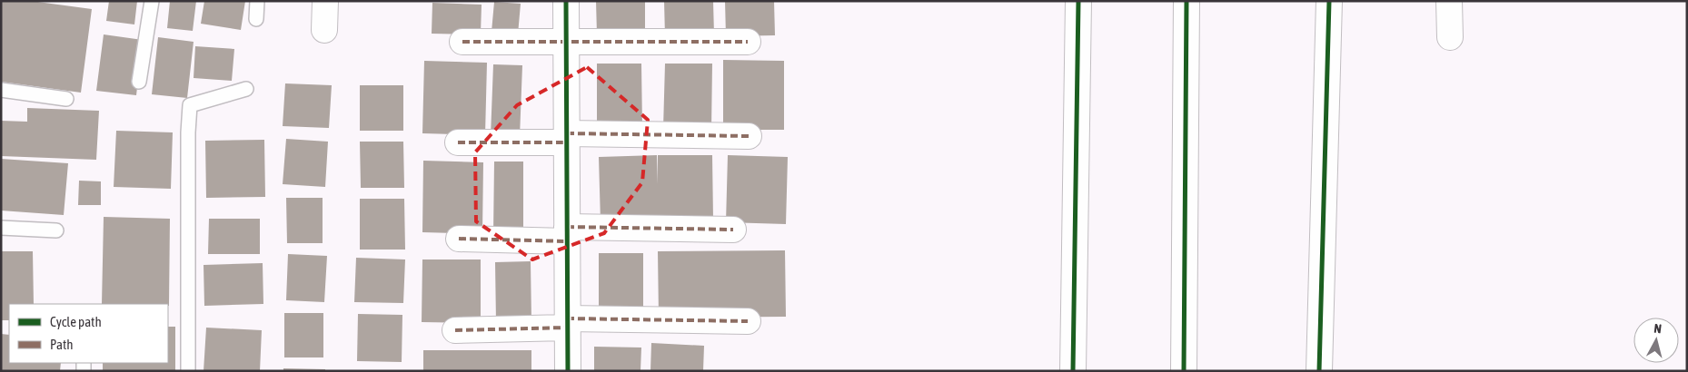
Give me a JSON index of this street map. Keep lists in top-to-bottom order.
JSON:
{
  "legend": ["Cycle path", "Path"],
  "north": "top"
}
